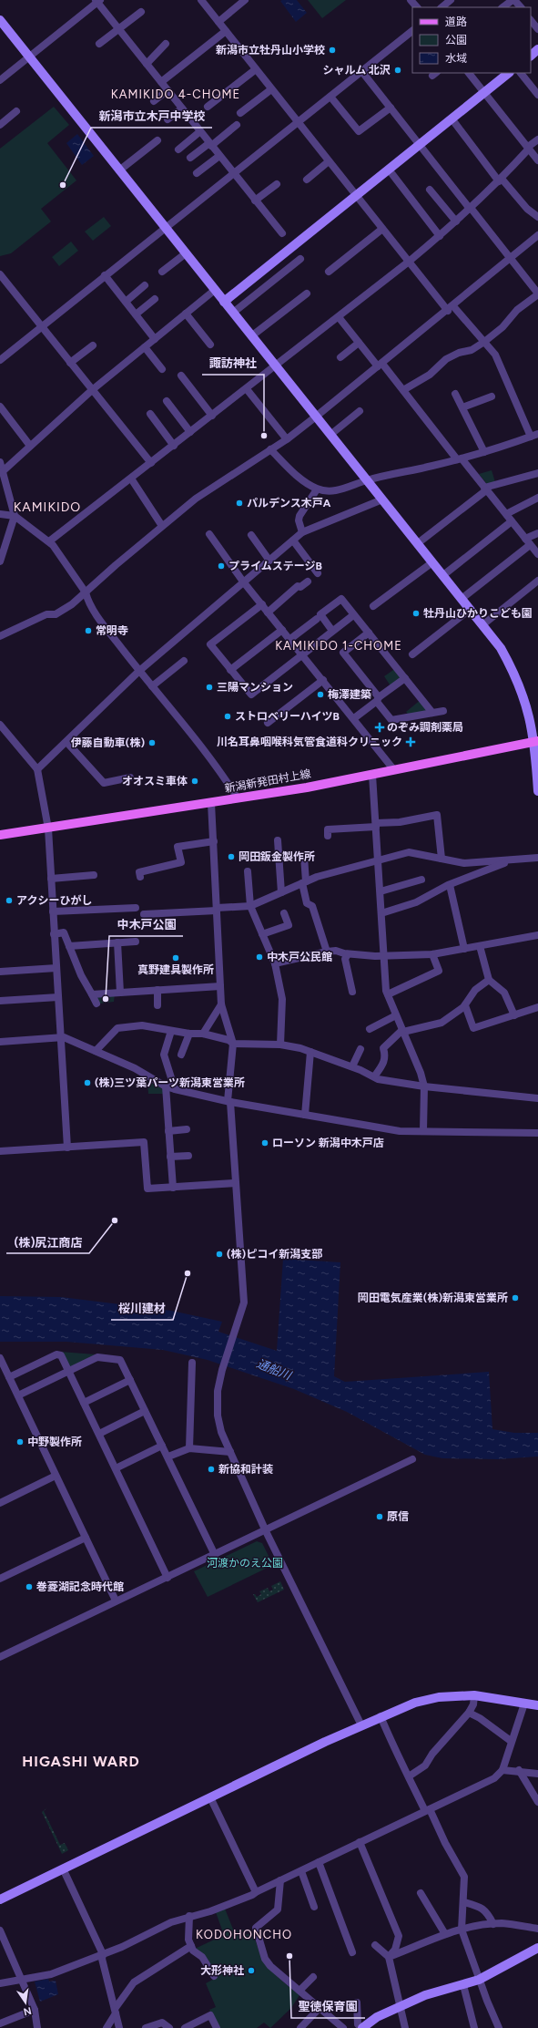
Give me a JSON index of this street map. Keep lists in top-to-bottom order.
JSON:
{
  "streets": {
    "main road": ["新潟新発田村上線"]
  },
  "districts": [
    "KAMIKIDO 4-CHOME",
    "KAMIKIDO",
    "KAMIKIDO 1-CHOME",
    "HIGASHI WARD",
    "KODOHONCHO"
  ],
  "water": ["通船川"],
  "parks": ["河渡かのえ公園"],
  "places": {
    "other": [
      "新潟市立牡丹山小学校",
      "シャルム 北沢",
      "新潟市立木戸中学校",
      "諏訪神社",
      "パルデンス木戸A",
      "プライムステージB",
      "牡丹山ひかりこども園",
      "常明寺",
      "三陽マンション",
      "梅澤建築",
      "ストロベリーハイツB",
      "伊藤自動車(株)",
      "オオスミ車体",
      "岡田鈑金製作所",
      "アクシーひがし",
      "中木戸公民館",
      "真野建具製作所",
      "中木戸公園",
      "(株)三ツ葉パーツ新潟東営業所",
      "ローソン 新潟中木戸店",
      "(株)尻江商店",
      "(株)ピコイ新潟支部",
      "桜川建材",
      "岡田電気産業(株)新潟東営業所",
      "中野製作所",
      "新協和計装",
      "原信",
      "巻菱湖記念時代館",
      "聖徳保育園",
      "大形神社"
    ],
    "health": ["のぞみ調剤薬局", "川名耳鼻咽喉科気管食道科クリニック"]
  },
  "legend": ["道路", "公園", "水域"],
  "north": "bottom"
}
